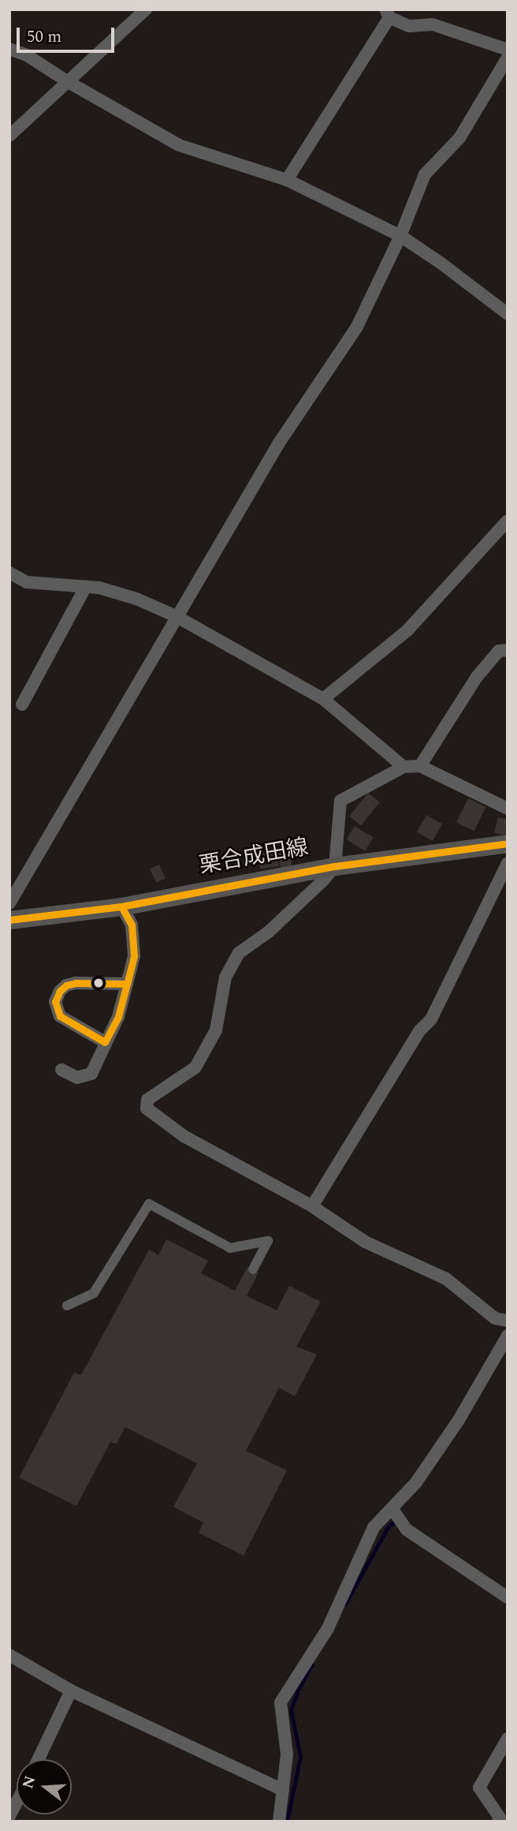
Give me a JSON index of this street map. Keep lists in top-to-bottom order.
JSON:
{
  "streets": {
    "main road": ["栗合成田線"]
  },
  "scale_bar": "50 m",
  "north": "left"
}
